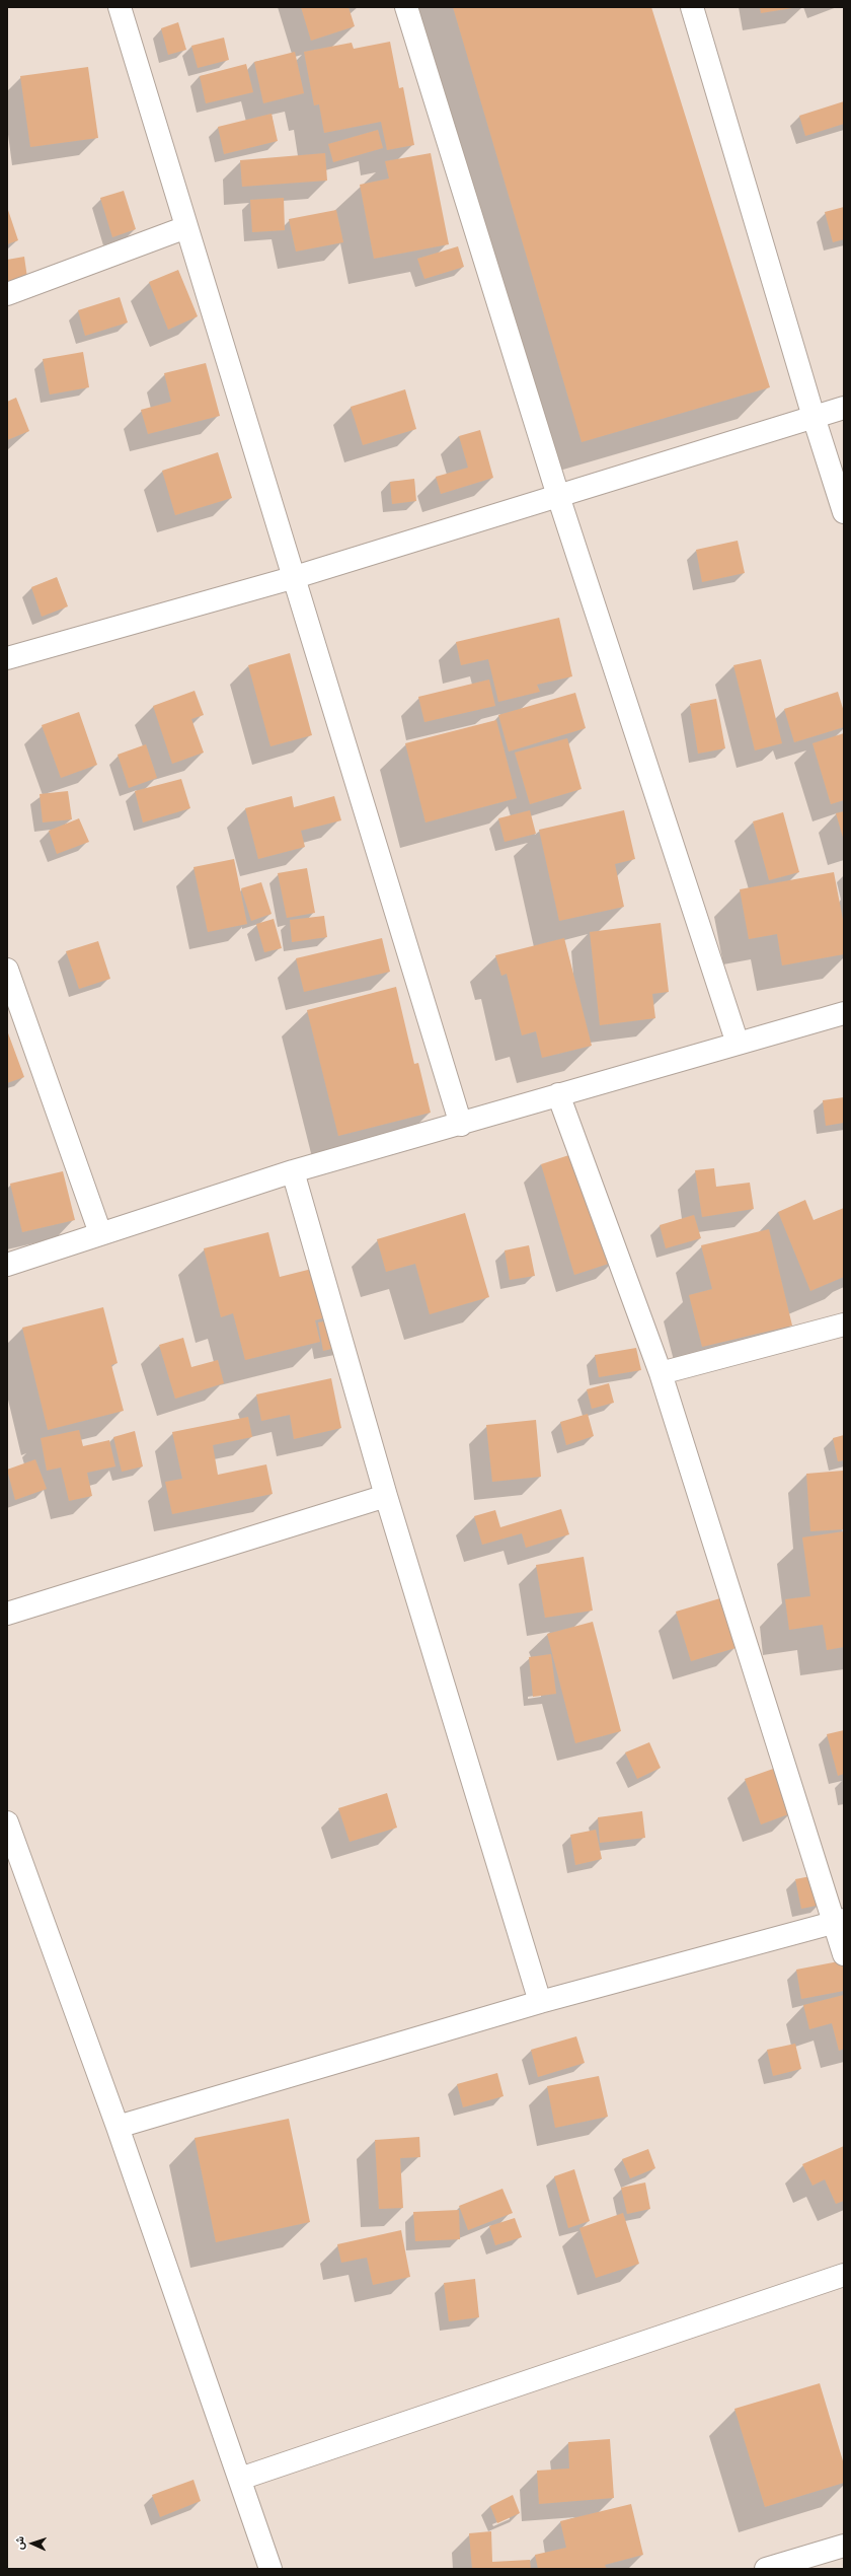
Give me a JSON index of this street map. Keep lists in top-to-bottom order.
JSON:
{
  "north": "left"
}
